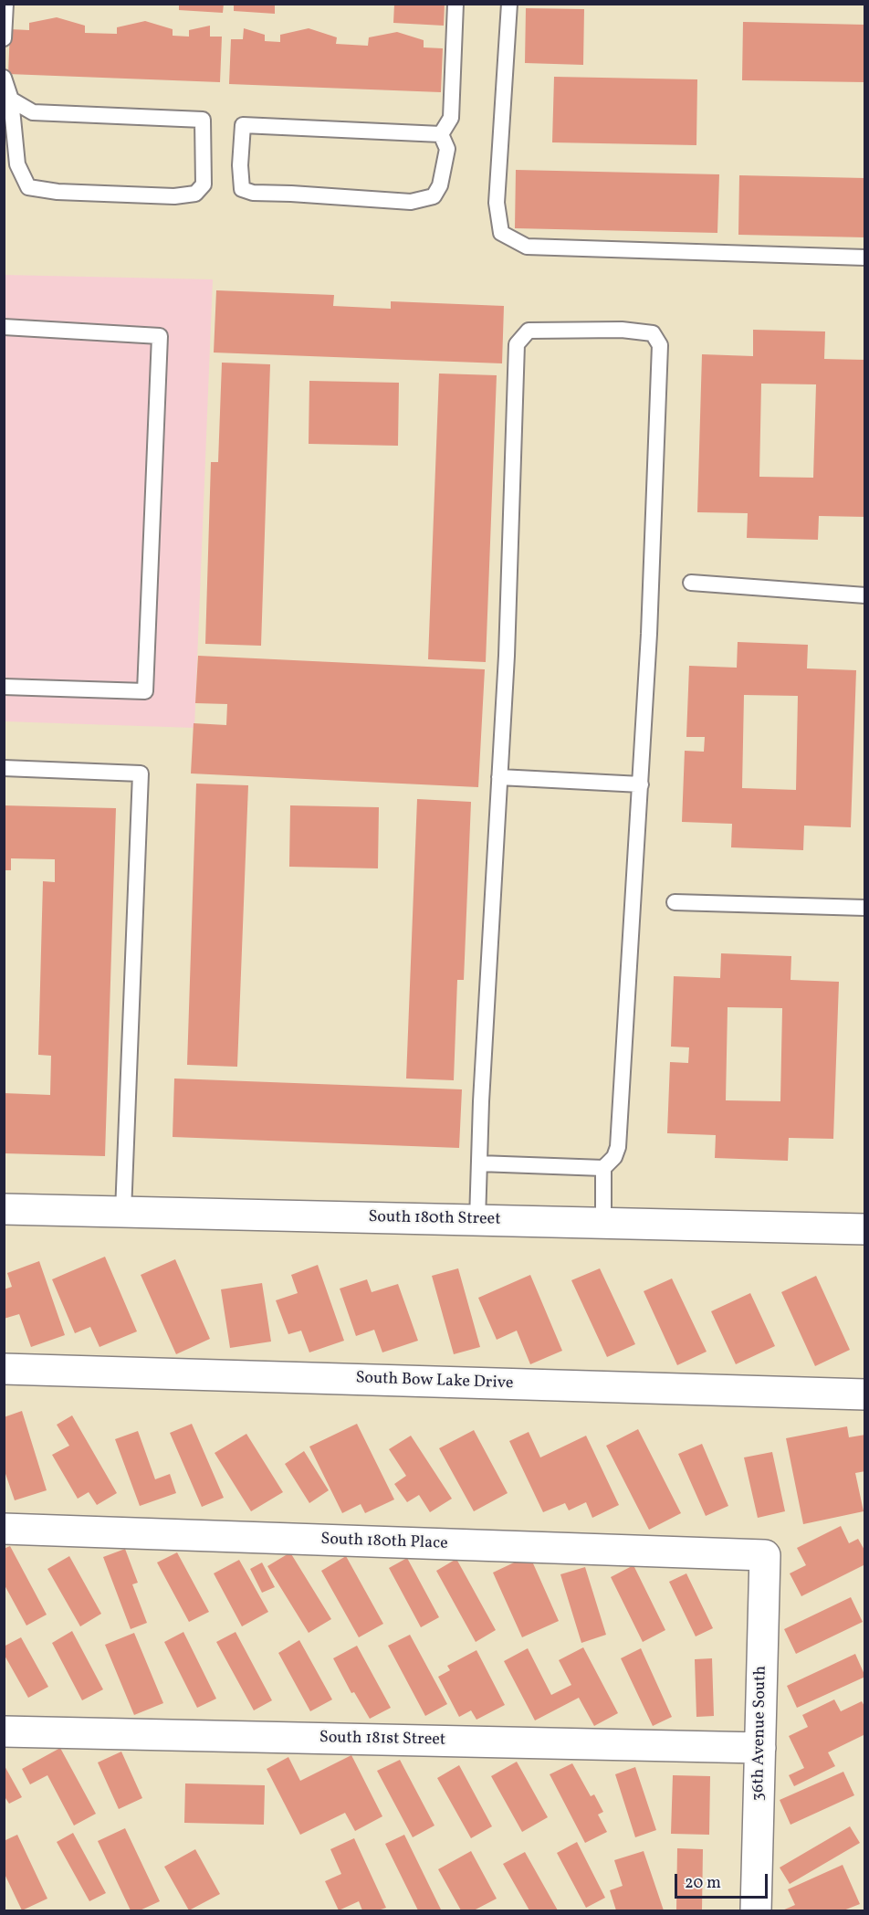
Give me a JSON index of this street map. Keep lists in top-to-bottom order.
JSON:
{
  "streets": {
    "street": [
      "South 180th Street",
      "South Bow Lake Drive",
      "South 180th Place",
      "36th Avenue South",
      "South 181st Street"
    ]
  },
  "crossings": [
    ["South 180th Place", "36th Avenue South"],
    ["36th Avenue South", "South 181st Street"]
  ],
  "scale_bar": "20 m"
}
